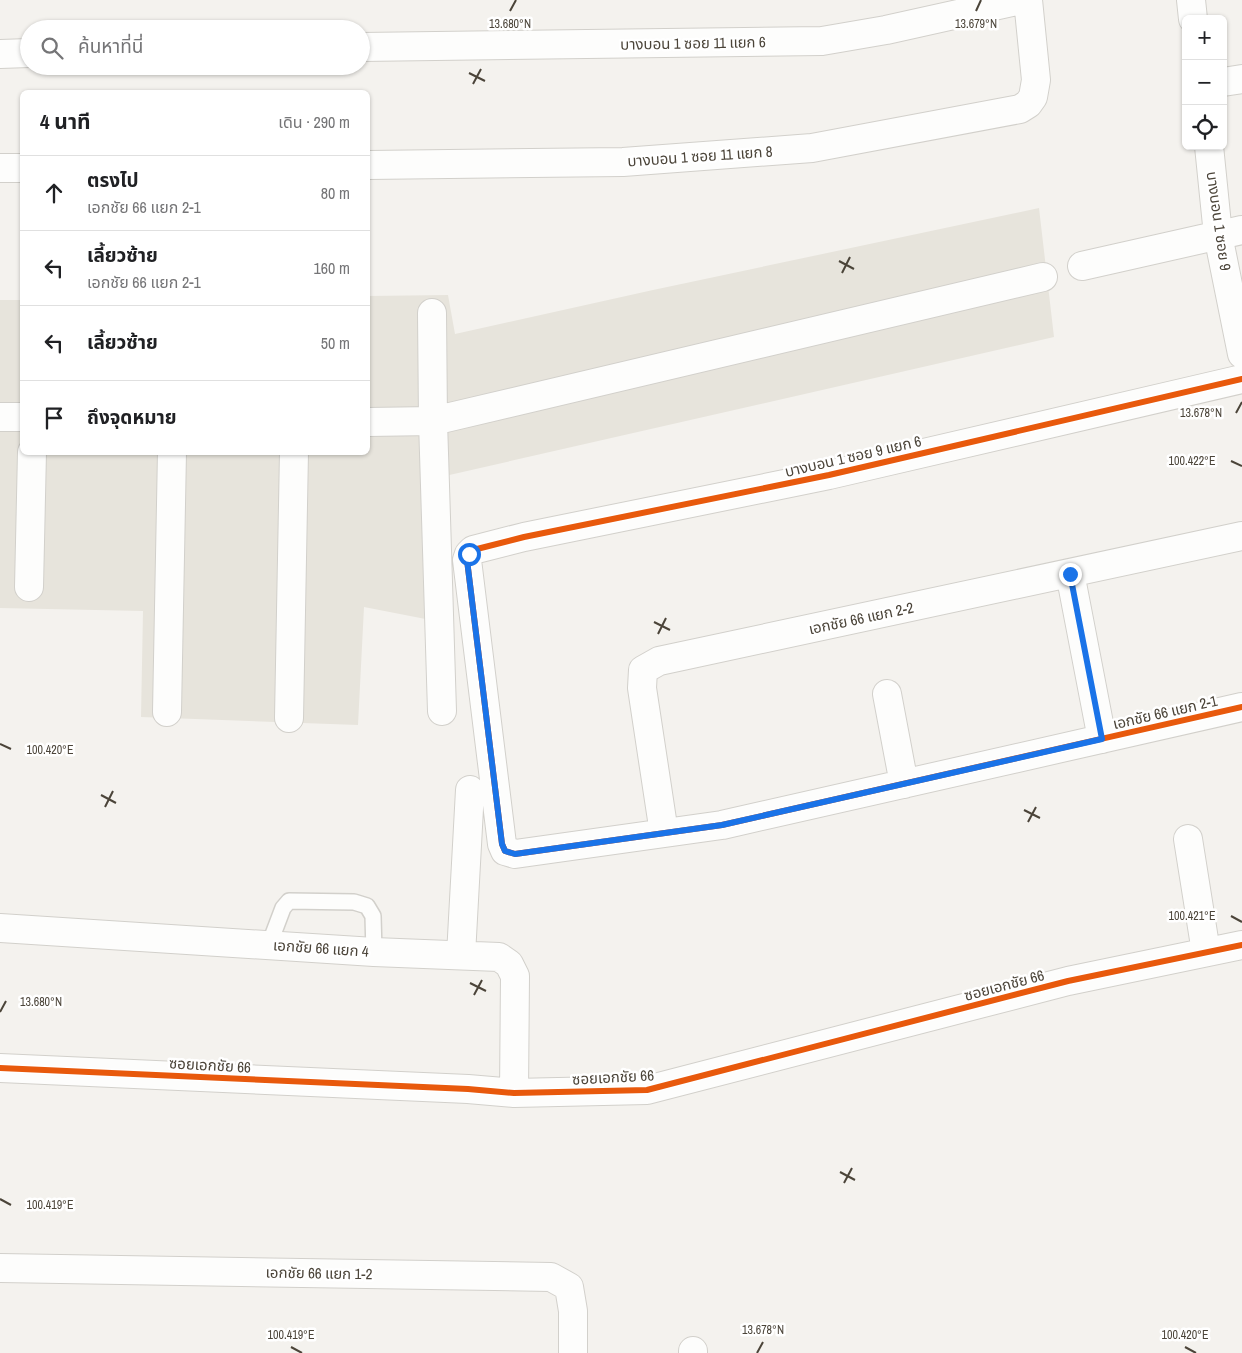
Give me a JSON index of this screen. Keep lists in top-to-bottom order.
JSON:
{
  "streets": {
    "street": [
      "บางบอน 1 ซอย 11 แยก 6",
      "บางบอน 1 ซอย 11 แยก 8",
      "บางบอน 1 ซอย 9",
      "บางบอน 1 ซอย 9 แยก 6",
      "เอกชัย 66 แยก 2-2",
      "เอกชัย 66 แยก 2-1",
      "เอกชัย 66 แยก 4",
      "ซอยเอกชัย 66",
      "เอกชัย 66 แยก 1-2"
    ]
  },
  "crossings": [
    ["บางบอน 1 ซอย 9 แยก 6", "เอกชัย 66 แยก 2-1"],
    ["เอกชัย 66 แยก 2-2", "เอกชัย 66 แยก 2-1"],
    ["เอกชัย 66 แยก 4", "ซอยเอกชัย 66"]
  ],
  "page": {
    "map_buttons": ["+", "−"],
    "search": "ค้นหาที่นี่",
    "heading": ["4 นาที", "เดิน · 290 m"],
    "list": [
      ["ตรงไป", "เอกชัย 66 แยก 2-1", "80 m"],
      ["เลี้ยวซ้าย", "เอกชัย 66 แยก 2-1", "160 m"],
      ["เลี้ยวซ้าย", "50 m"],
      "ถึงจุดหมาย"
    ]
  },
  "coordinates": [
    "13.680°N",
    "13.679°N",
    "13.678°N",
    "100.422°E",
    "100.420°E",
    "100.421°E",
    "100.419°E"
  ]
}
